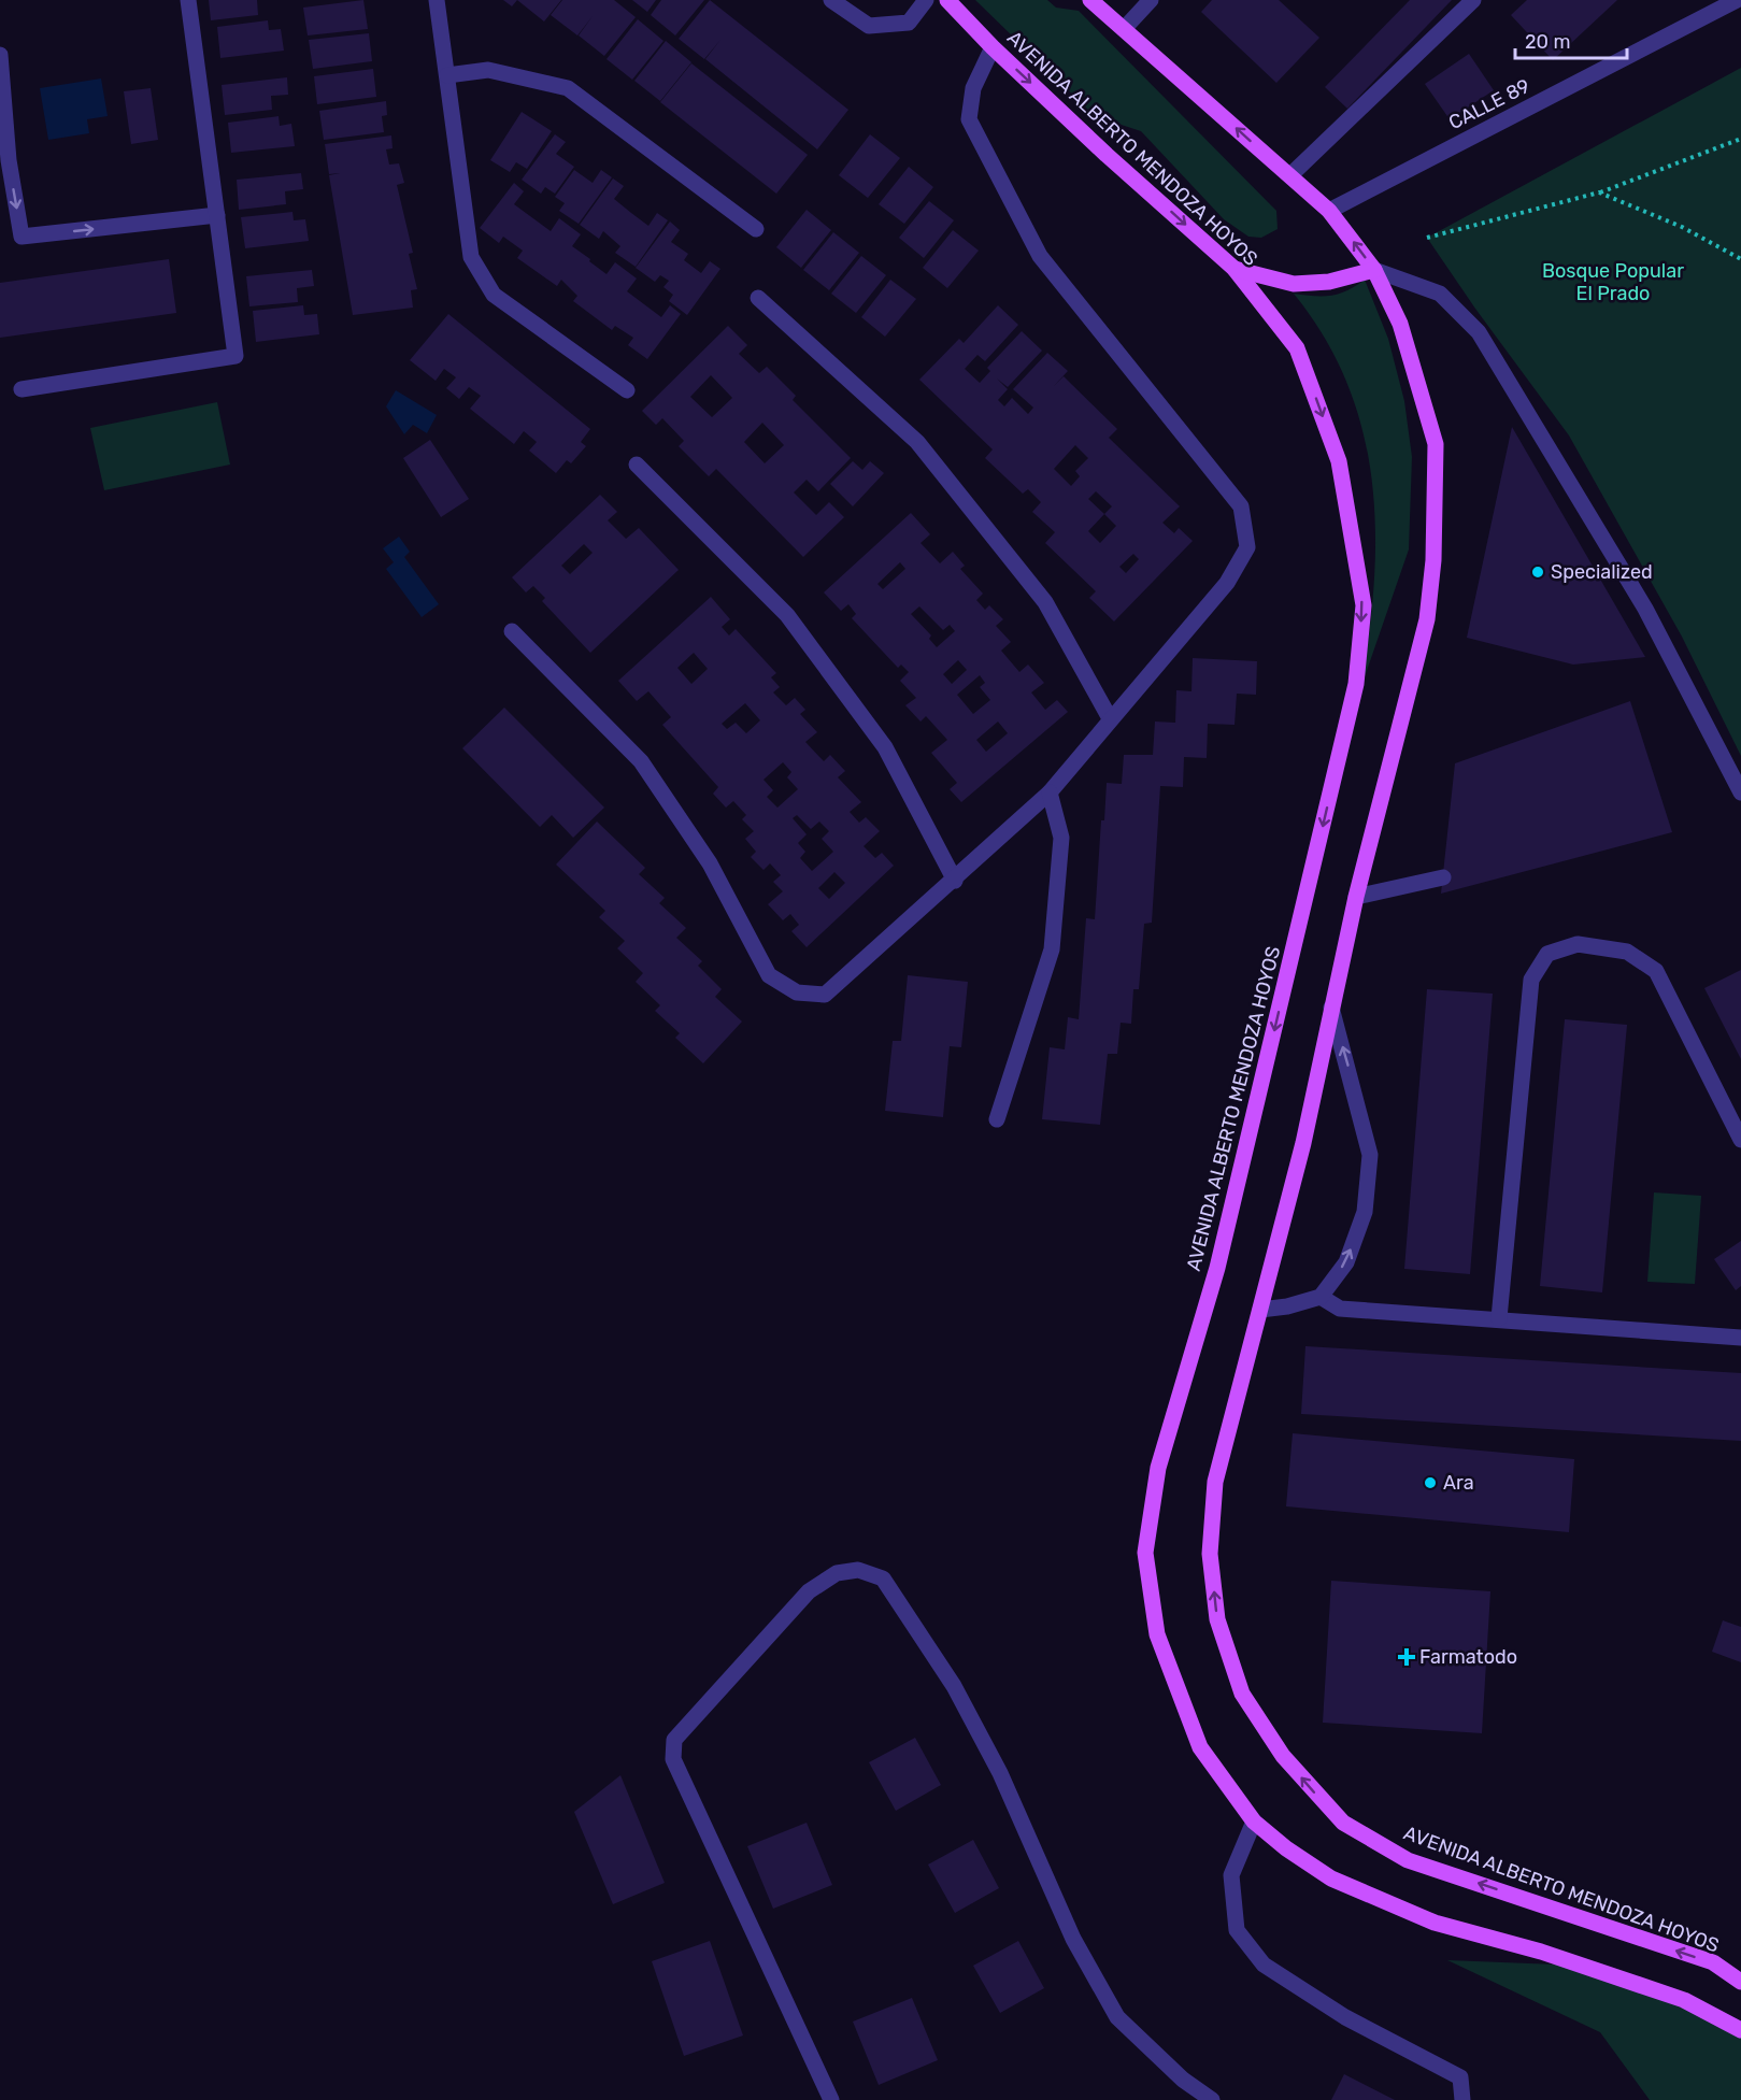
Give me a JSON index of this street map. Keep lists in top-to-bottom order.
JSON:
{
  "streets": {
    "main road": ["AVENIDA ALBERTO MENDOZA HOYOS"],
    "street": ["CALLE 89"]
  },
  "crossings": [
    ["CALLE 89", "AVENIDA ALBERTO MENDOZA HOYOS"]
  ],
  "parks": ["Bosque Popular El Prado"],
  "places": {
    "other": ["Specialized", "Ara"],
    "health": ["Farmatodo"]
  },
  "scale_bar": "20 m"
}
